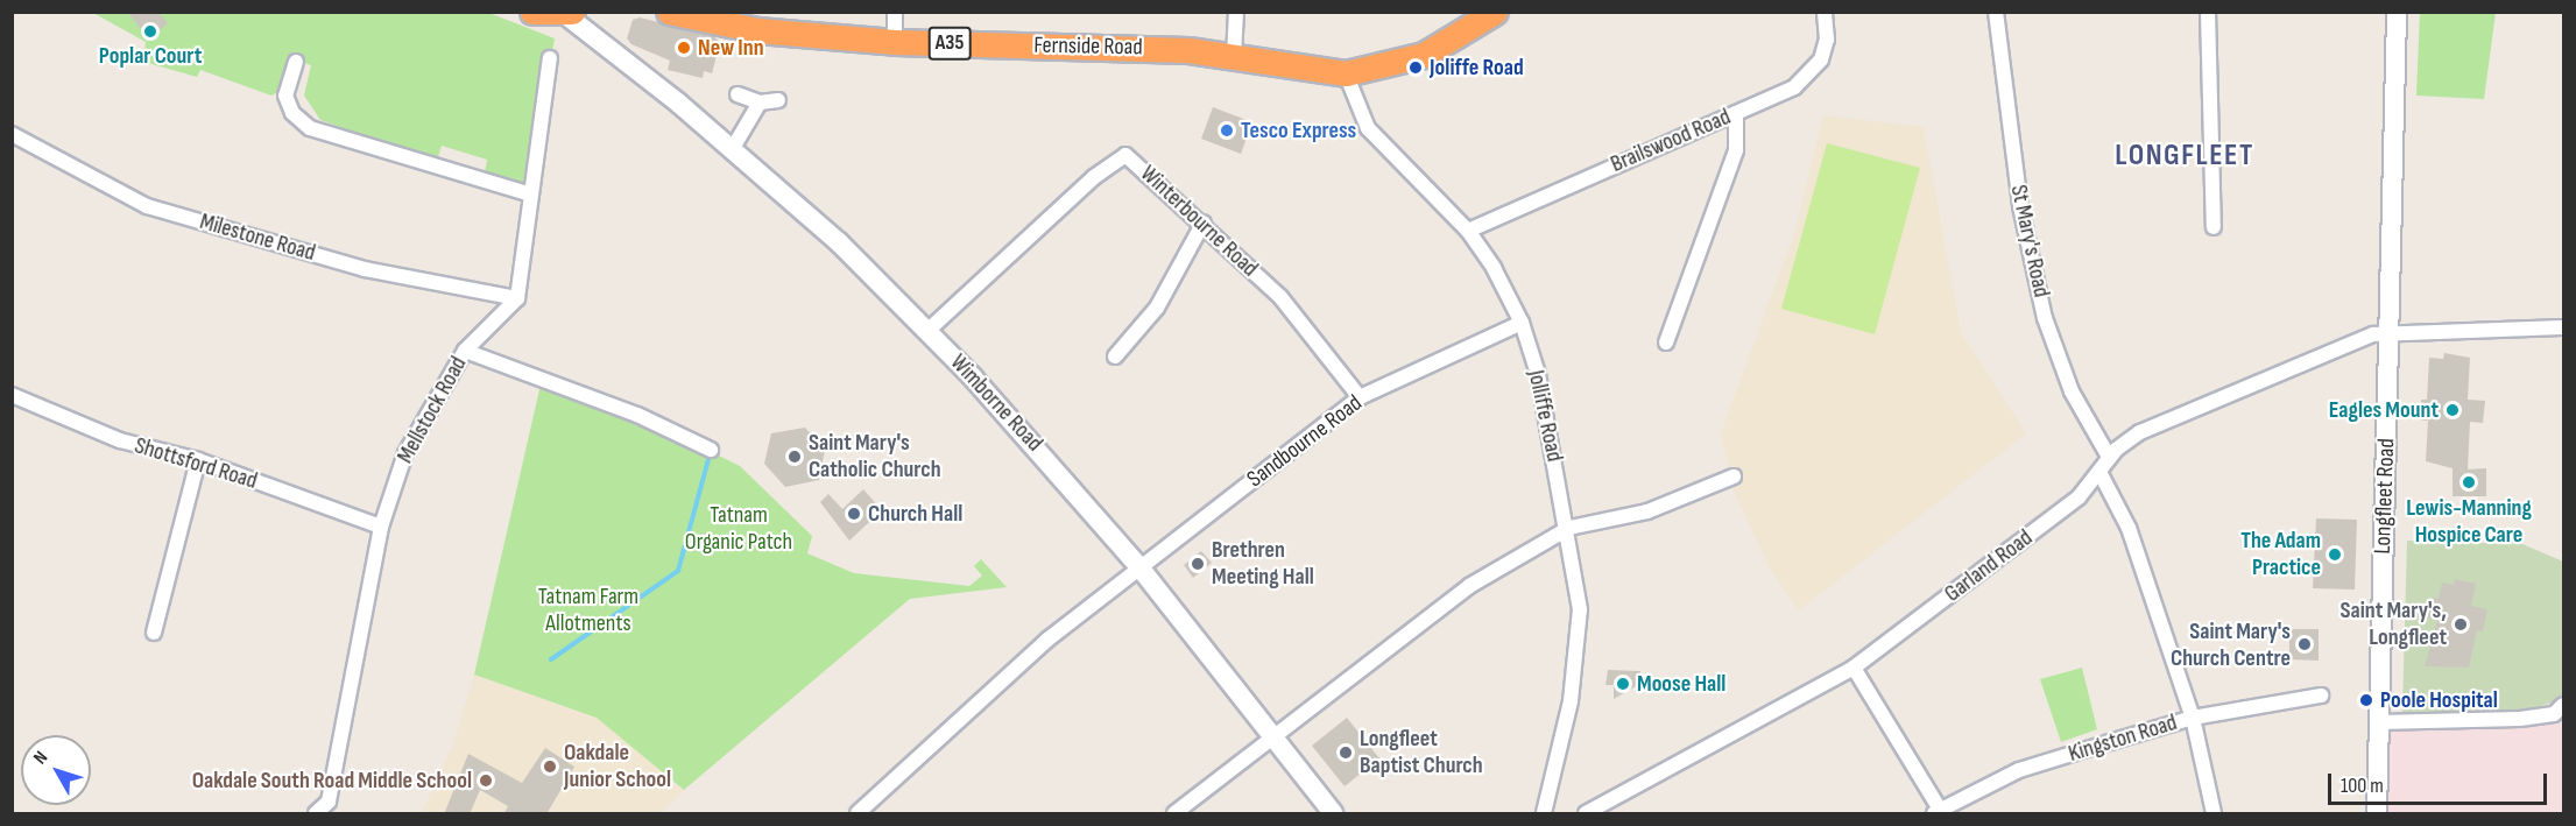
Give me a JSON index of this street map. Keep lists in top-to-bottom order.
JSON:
{
  "streets": {
    "highway": ["A35", "Fernside Road"],
    "main road": ["Wimborne Road", "Longfleet Road"],
    "street": [
      "Brailswood Road",
      "Winterbourne Road",
      "Milestone Road",
      "St Mary's Road",
      "Mellstock Road",
      "Jolliffe Road",
      "Sandbourne Road",
      "Shottsford Road",
      "Garland Road",
      "Kingston Road"
    ]
  },
  "crossings": [
    ["Fernside Road", "Jolliffe Road"],
    ["Brailswood Road", "Jolliffe Road"],
    ["Winterbourne Road", "Wimborne Road"],
    ["Winterbourne Road", "Sandbourne Road"],
    ["Milestone Road", "Mellstock Road"],
    ["St Mary's Road", "Garland Road"],
    ["Wimborne Road", "Sandbourne Road"],
    ["Mellstock Road", "Shottsford Road"],
    ["Jolliffe Road", "Sandbourne Road"],
    ["Longfleet Road", "Garland Road"]
  ],
  "districts": ["LONGFLEET"],
  "parks": ["Tatnam Organic Patch", "Tatnam Farm Allotments"],
  "places": [
    "Poplar Court",
    "New Inn",
    "Joliffe Road",
    "Tesco Express",
    "Eagles Mount",
    "Saint Mary's Catholic Church",
    "Lewis-Manning Hospice Care",
    "Church Hall",
    "The Adam Practice",
    "Brethren Meeting Hall",
    "Saint Mary's, Longfleet",
    "Saint Mary's Church Centre",
    "Moose Hall",
    "Poole Hospital",
    "Longfleet Baptist Church",
    "Oakdale Junior School",
    "Oakdale South Road Middle School"
  ],
  "scale_bar": "100 m",
  "north": "top left"
}
